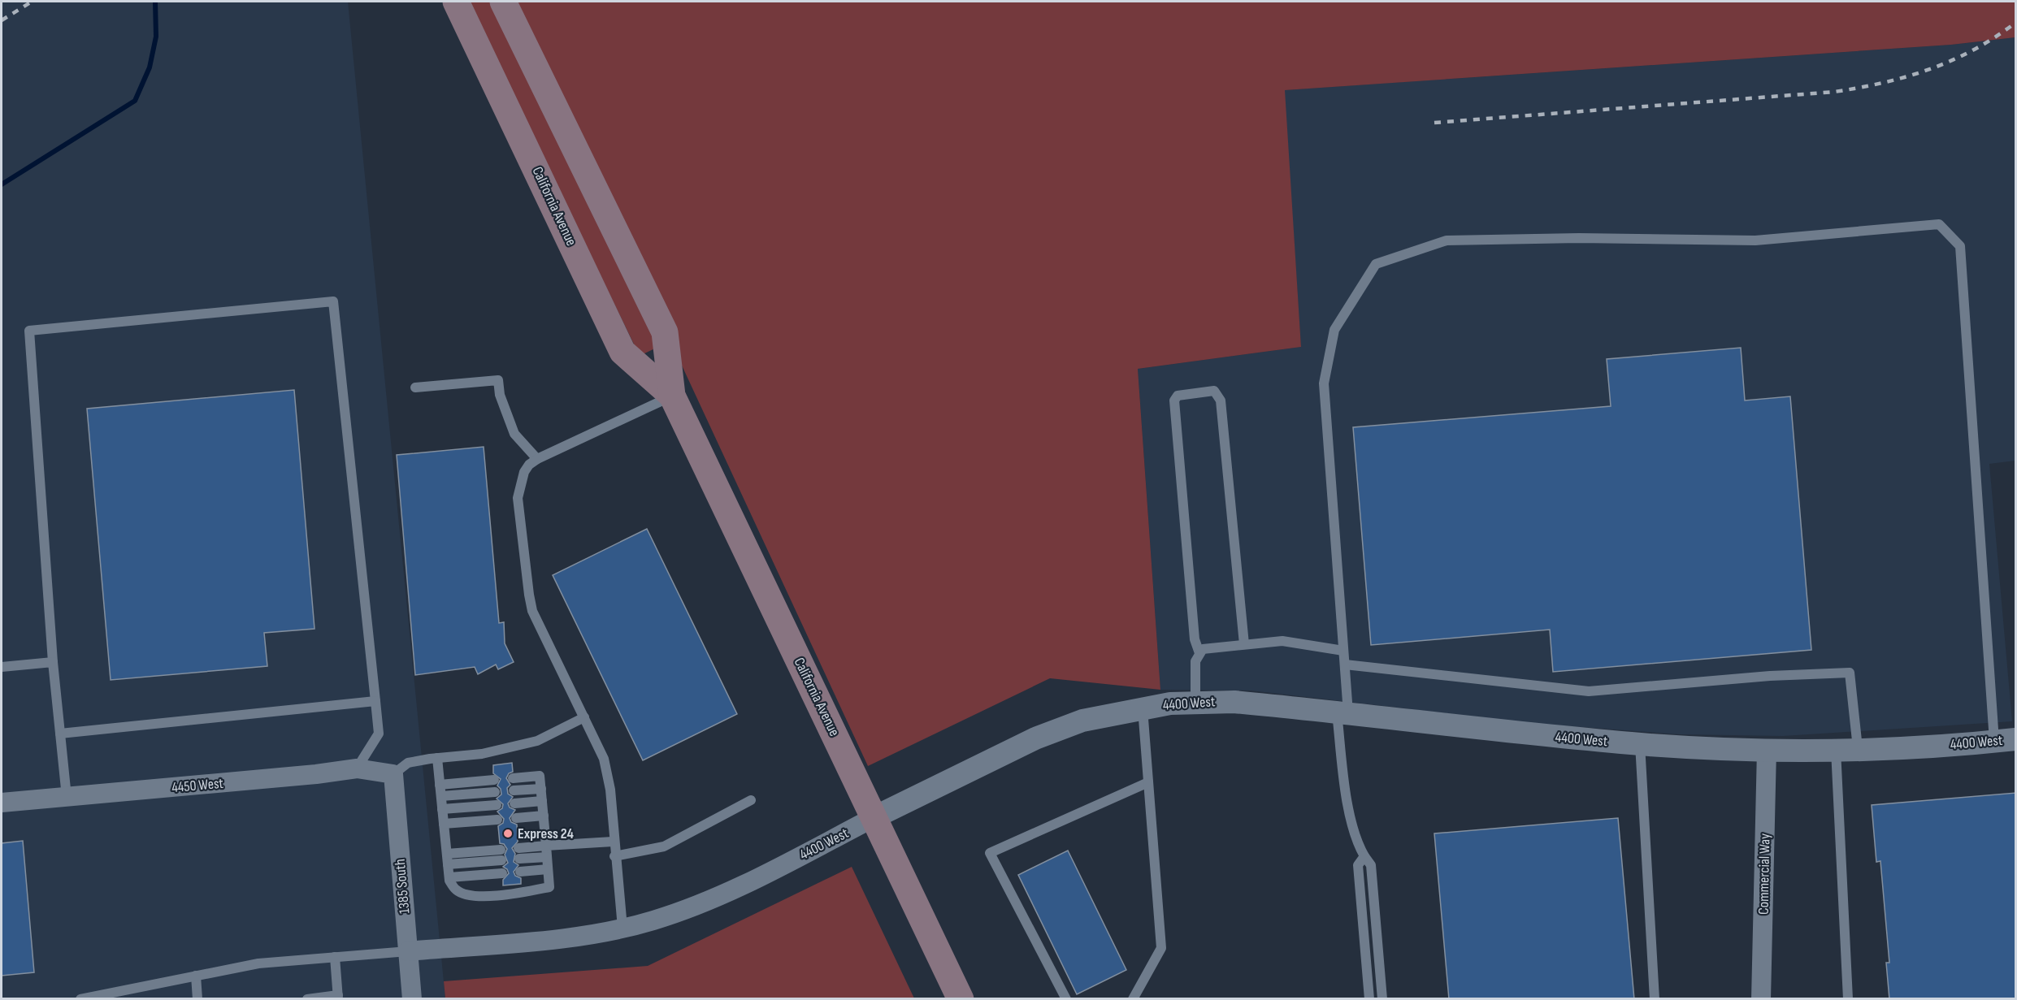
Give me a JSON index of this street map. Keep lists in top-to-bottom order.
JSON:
{
  "streets": {
    "main road": ["California Avenue"],
    "street": [
      "4400 West",
      "4450 West",
      "Commercial Way",
      "1385 South"
    ]
  },
  "crossings": [
    ["California Avenue", "4400 West"],
    ["4400 West", "Commercial Way"],
    ["4400 West", "1385 South"],
    ["4450 West", "1385 South"]
  ],
  "places": ["Express 24"]
}
